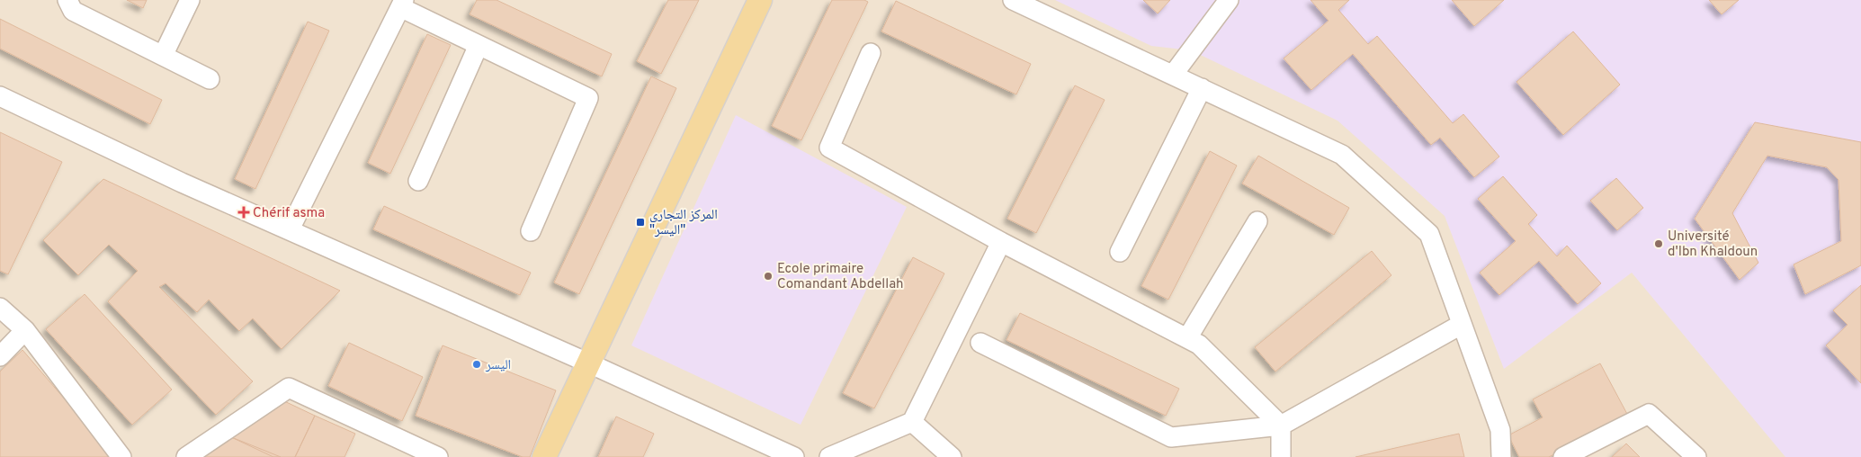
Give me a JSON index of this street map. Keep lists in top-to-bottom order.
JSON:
{
  "places": {
    "health": ["Chérif asma"],
    "transit": ["المركز التجاري \"اليسر\""],
    "other": ["Université d'Ibn Khaldoun", "Ecole primaire Comandant Abdellah", "اليسر"]
  }
}
